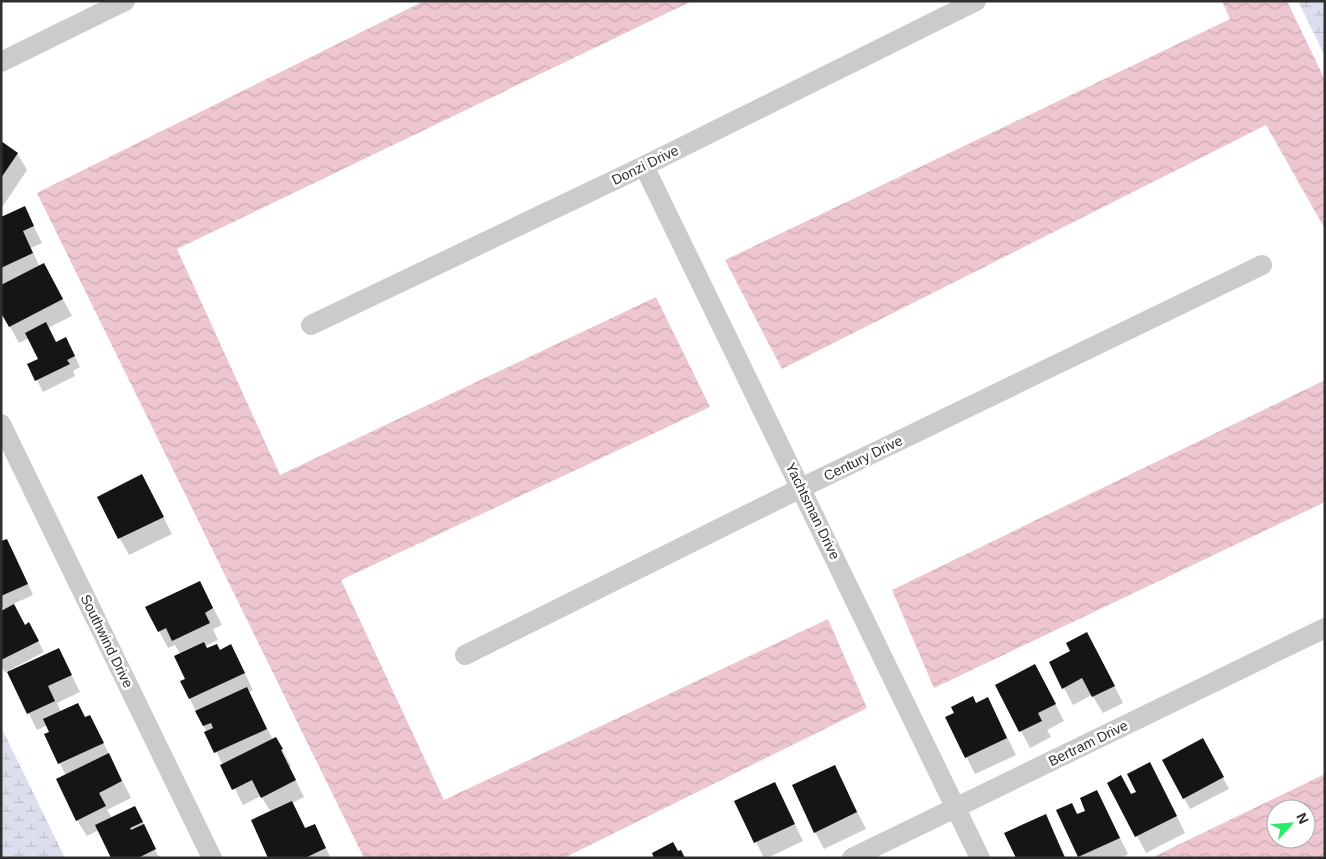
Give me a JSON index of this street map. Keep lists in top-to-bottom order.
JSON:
{
  "streets": {
    "street": [
      "Donzi Drive",
      "Century Drive",
      "Yachtsman Drive",
      "Southwind Drive",
      "Bertram Drive"
    ]
  },
  "crossings": [
    ["Donzi Drive", "Yachtsman Drive"],
    ["Century Drive", "Yachtsman Drive"],
    ["Yachtsman Drive", "Bertram Drive"]
  ],
  "north": "top right"
}
